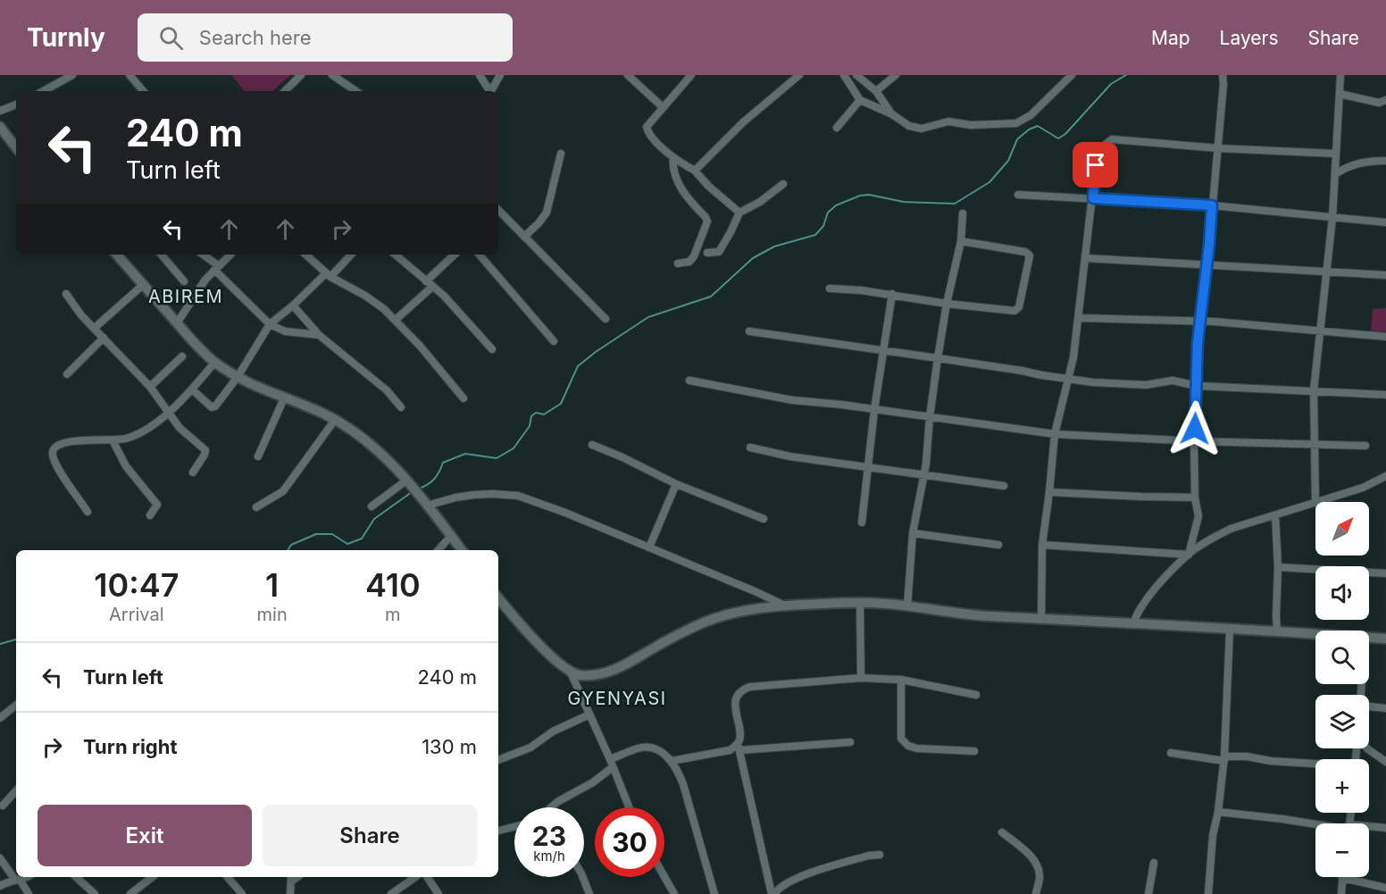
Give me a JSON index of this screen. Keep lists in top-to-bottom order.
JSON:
{
  "districts": ["ABIREM", "GYENYASI"],
  "north": "top right",
  "page": {
    "header": "Turnly",
    "search": "Search here",
    "nav": ["Map", "Layers", "Share"],
    "turn": ["240 m", "Turn left"],
    "map_buttons": ["+", "−"],
    "eta": [
      "10:47",
      "Arrival",
      "1",
      "min",
      "410",
      "m"
    ],
    "list": [
      {
        "name": "Turn left",
        "value": "240 m"
      },
      {
        "name": "Turn right",
        "value": "130 m"
      }
    ],
    "buttons": ["Exit", "Share"],
    "speed": "23 km/h",
    "limit": "30"
  }
}
